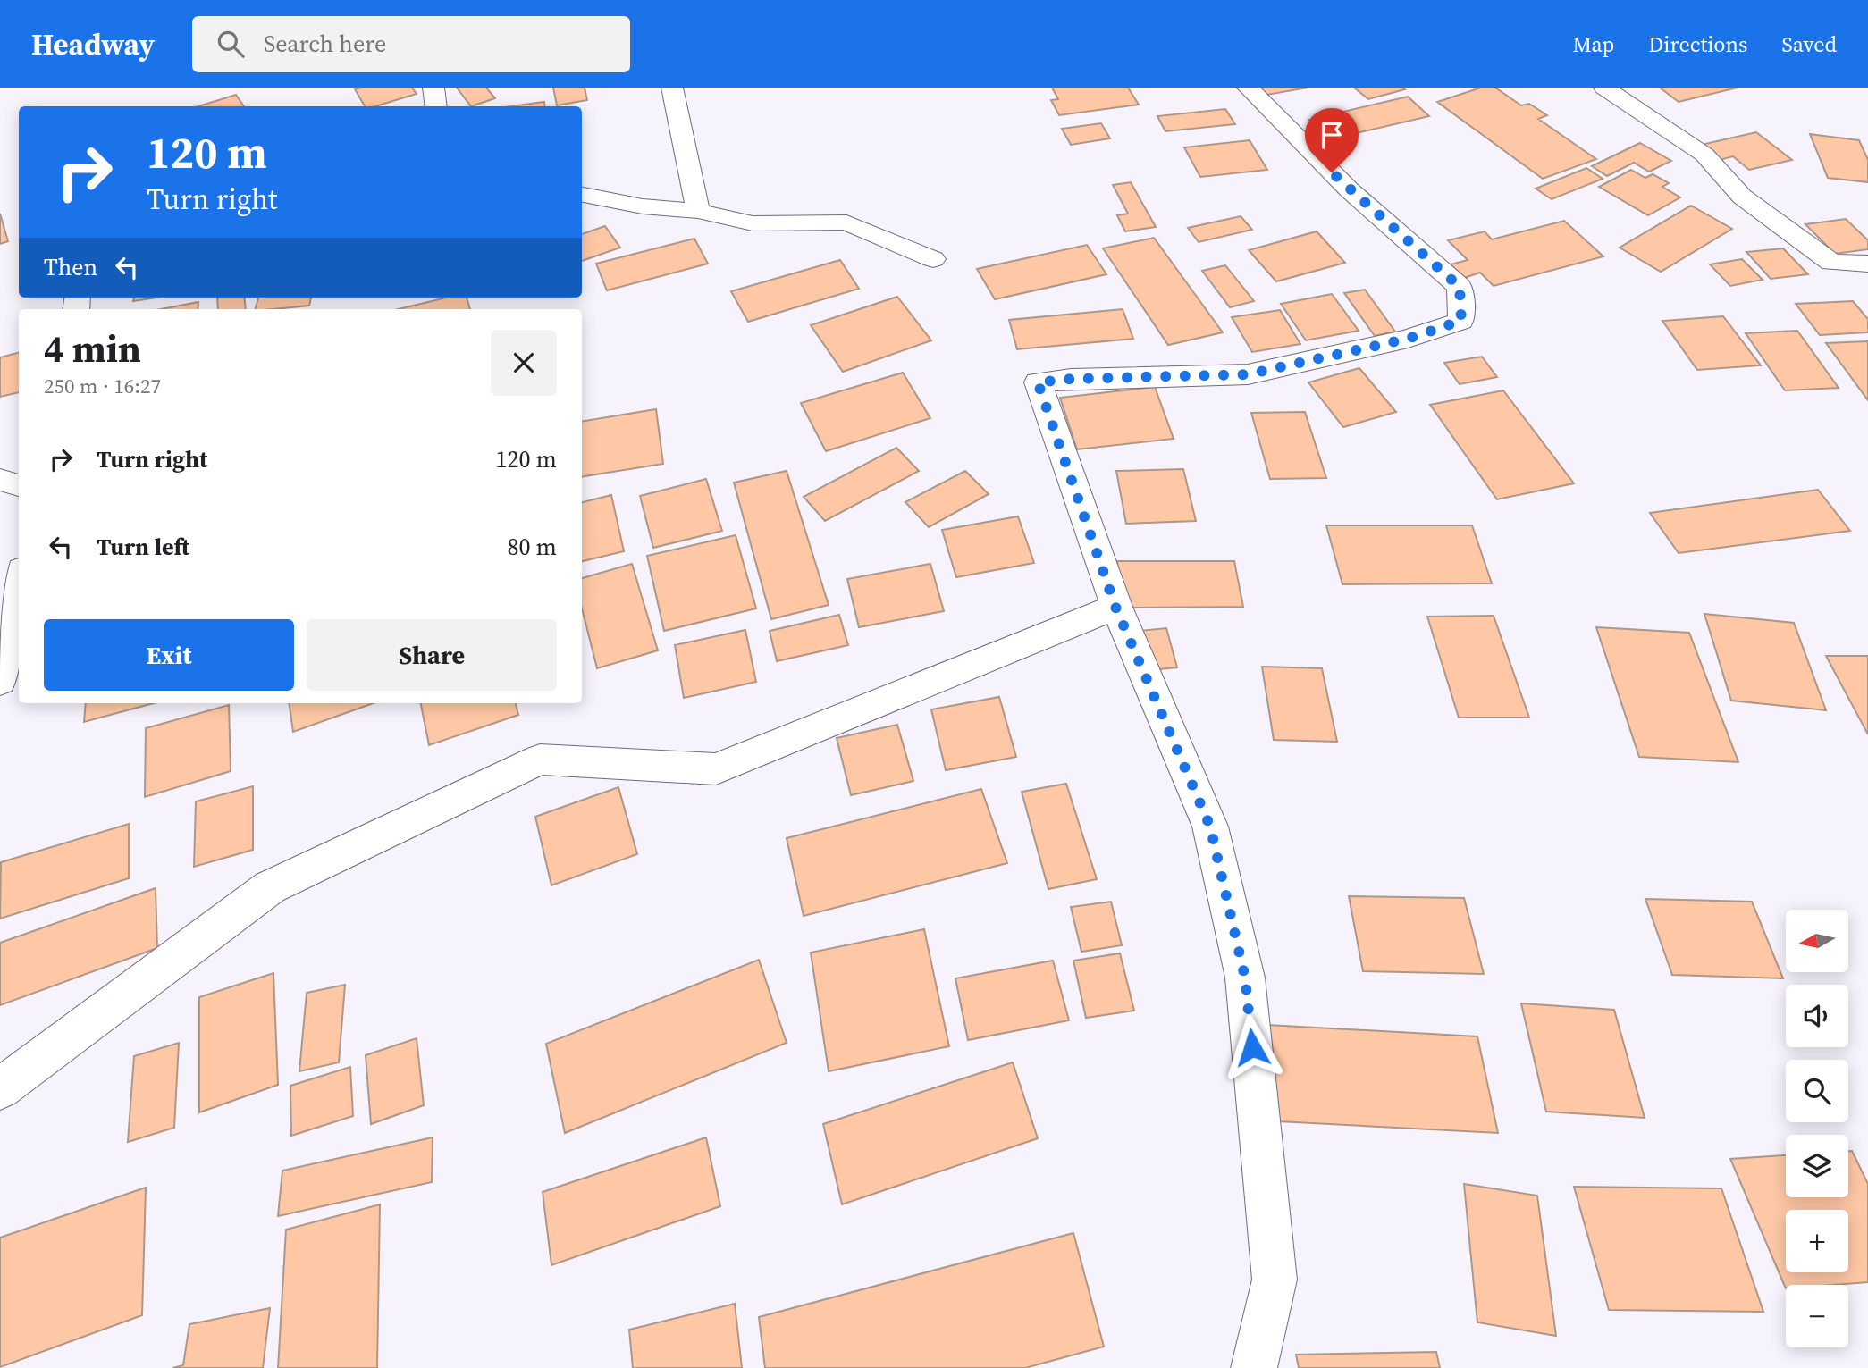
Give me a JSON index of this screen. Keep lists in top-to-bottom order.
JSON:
{
  "north": "left",
  "page": {
    "header": "Headway",
    "search": "Search here",
    "nav": ["Map", "Directions", "Saved"],
    "turn": ["120 m", "Turn right"],
    "then": "Then",
    "heading": ["4 min", "250 m · 16:27"],
    "list": [
      {
        "name": "Turn right",
        "value": "120 m"
      },
      {
        "name": "Turn left",
        "value": "80 m"
      }
    ],
    "buttons": ["Exit", "Share"],
    "map_buttons": ["+", "−"]
  }
}
